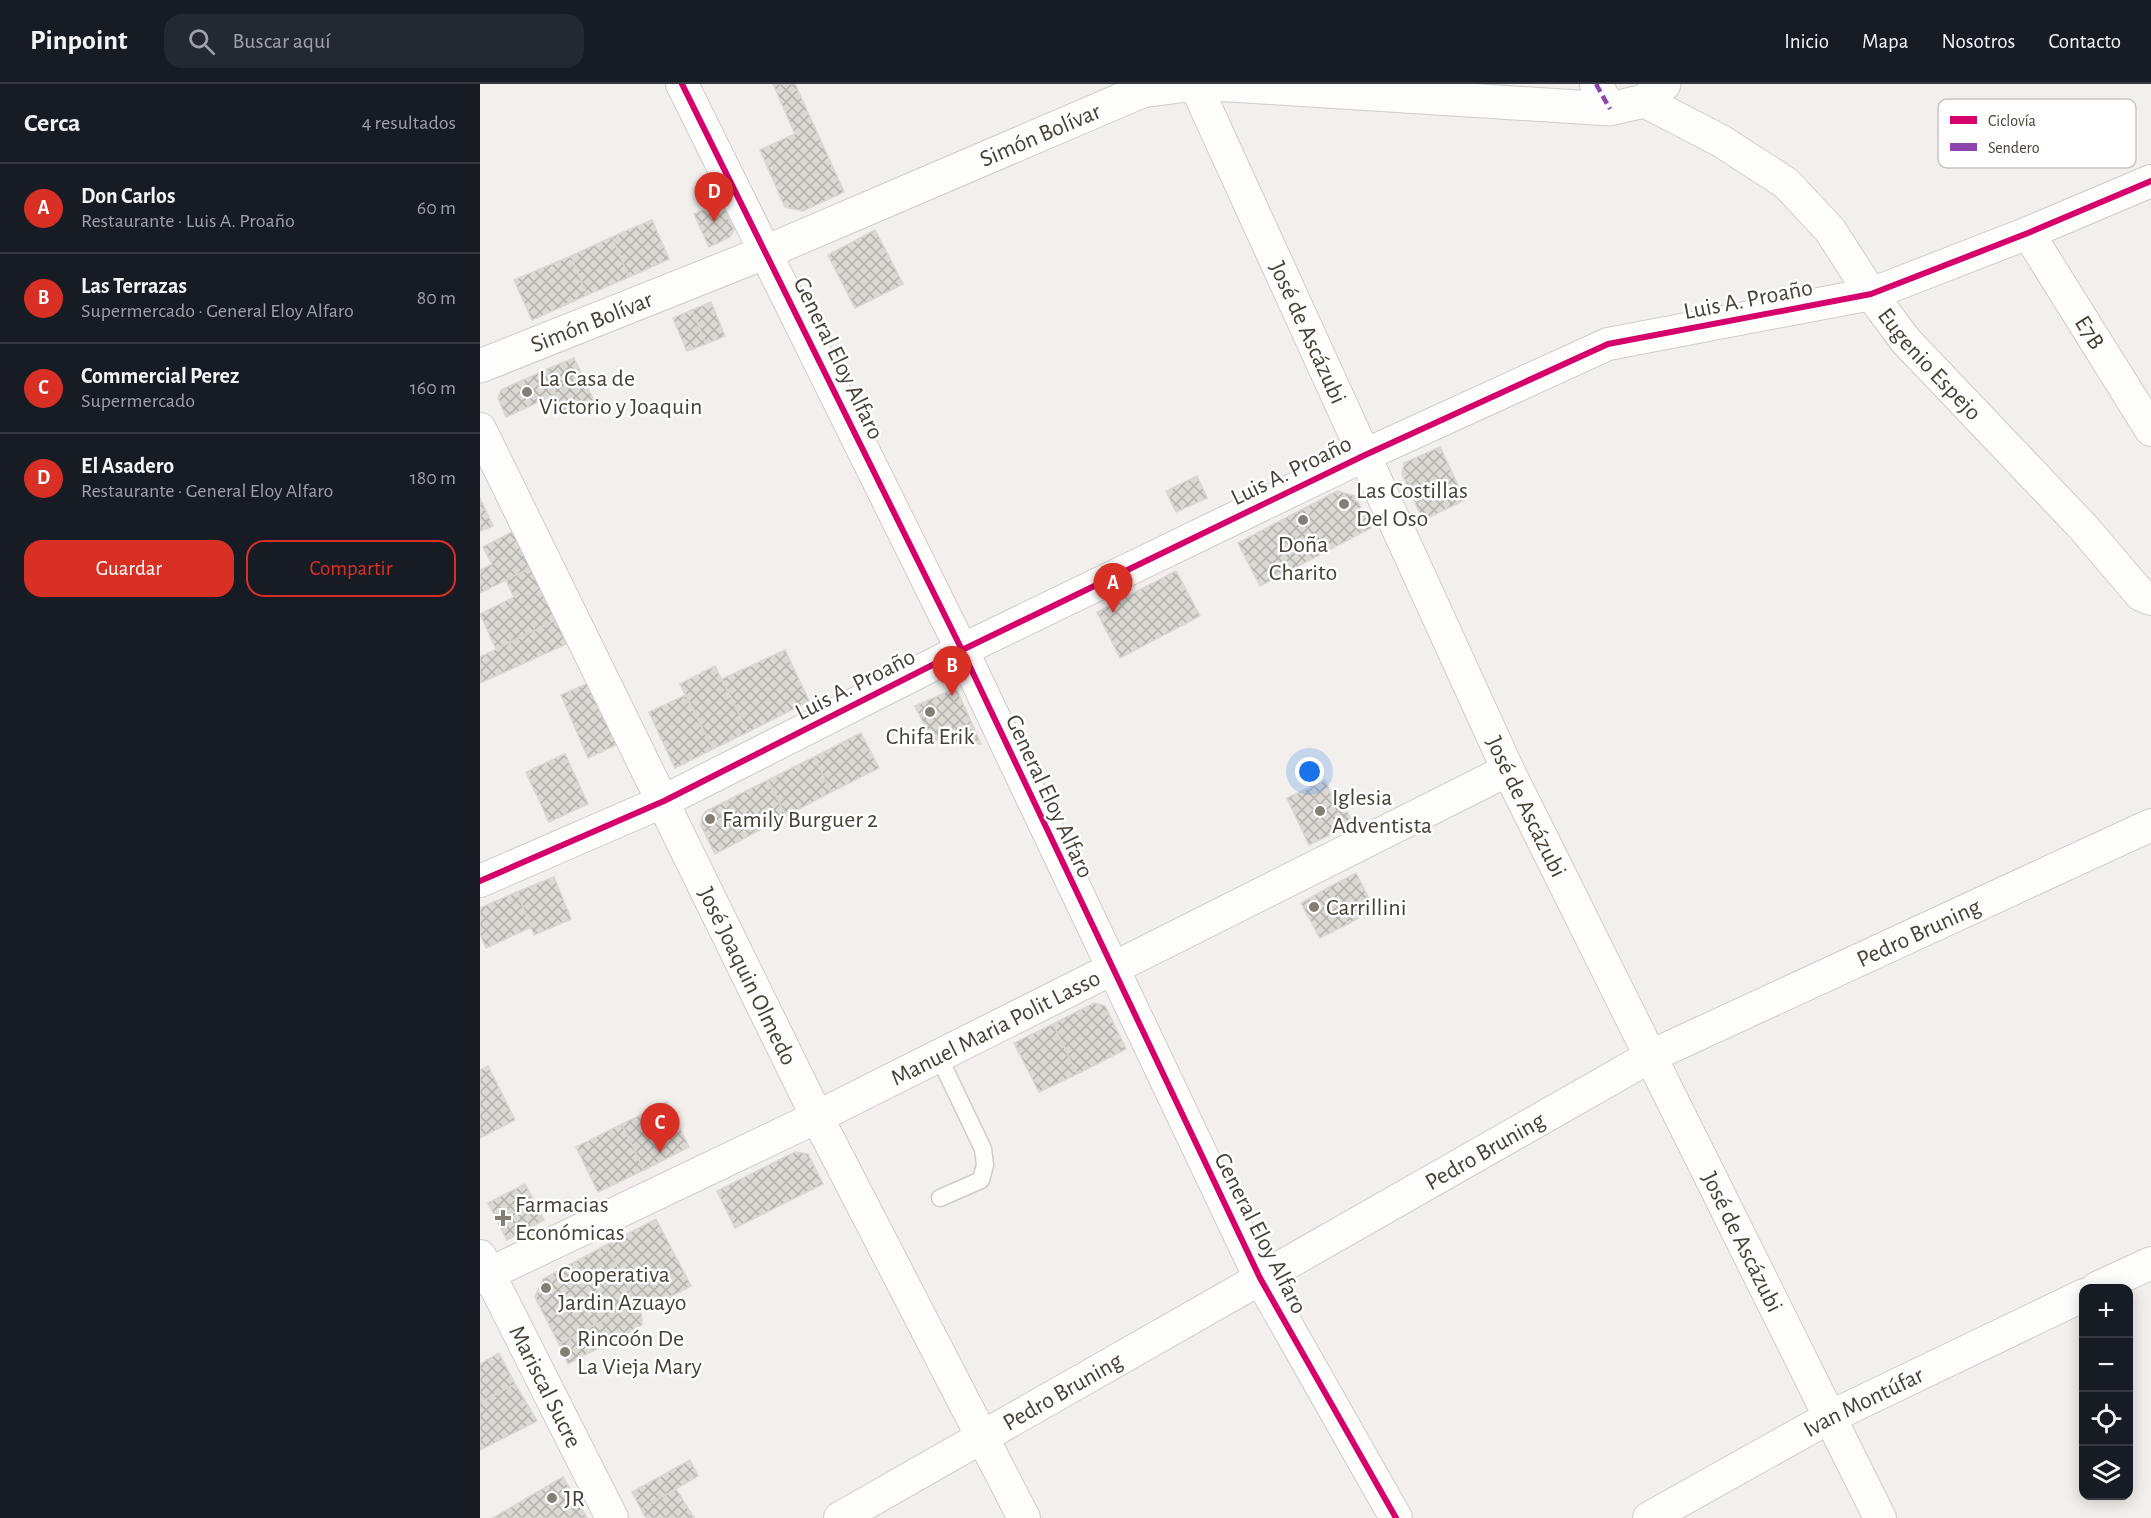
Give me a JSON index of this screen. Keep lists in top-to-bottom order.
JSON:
{
  "streets": {
    "street": [
      "Simón Bolívar",
      "Luis A. Proaño",
      "José de Ascázubi",
      "E7B",
      "General Eloy Alfaro",
      "Eugenio Espejo",
      "Pedro Bruning",
      "José Joaquin Olmedo",
      "Manuel Maria Polit Lasso",
      "Mariscal Sucre",
      "Ivan Montúfar"
    ]
  },
  "crossings": [
    ["Simón Bolívar", "José de Ascázubi"],
    ["Simón Bolívar", "General Eloy Alfaro"],
    ["Simón Bolívar", "Eugenio Espejo"],
    ["Luis A. Proaño", "José de Ascázubi"],
    ["Luis A. Proaño", "E7B"],
    ["Luis A. Proaño", "General Eloy Alfaro"],
    ["Luis A. Proaño", "Eugenio Espejo"],
    ["Luis A. Proaño", "José Joaquin Olmedo"],
    ["José de Ascázubi", "Pedro Bruning"],
    ["José de Ascázubi", "Manuel Maria Polit Lasso"],
    ["José de Ascázubi", "Ivan Montúfar"],
    ["General Eloy Alfaro", "Pedro Bruning"],
    ["General Eloy Alfaro", "Manuel Maria Polit Lasso"],
    ["Pedro Bruning", "José Joaquin Olmedo"],
    ["José Joaquin Olmedo", "Manuel Maria Polit Lasso"],
    ["Manuel Maria Polit Lasso", "Mariscal Sucre"]
  ],
  "places": {
    "other": [
      "La Casa de Victorio y Joaquin",
      "Las Costillas Del Oso",
      "Doña Charito",
      "Chifa Erik",
      "Iglesia Adventista",
      "Family Burguer 2",
      "Carrillini",
      "Cooperativa Jardin Azuayo",
      "Rincoón De La Vieja Mary",
      "JR"
    ],
    "health": ["Farmacias Económicas"]
  },
  "legend": ["Ciclovía", "Sendero"],
  "page": {
    "header": "Pinpoint",
    "search": "Buscar aquí",
    "nav": [
      "Inicio",
      "Mapa",
      "Nosotros",
      "Contacto"
    ],
    "heading": ["Cerca", "4 resultados"],
    "list": [
      {
        "mark": "A",
        "name": "Don Carlos",
        "note": "Restaurante · Luis A. Proaño",
        "value": "60 m"
      },
      {
        "mark": "B",
        "name": "Las Terrazas",
        "note": "Supermercado · General Eloy Alfaro",
        "value": "80 m"
      },
      {
        "mark": "C",
        "name": "Commercial Perez",
        "note": "Supermercado",
        "value": "160 m"
      },
      {
        "mark": "D",
        "name": "El Asadero",
        "note": "Restaurante · General Eloy Alfaro",
        "value": "180 m"
      }
    ],
    "pins": [
      "D",
      "A",
      "B",
      "C"
    ],
    "buttons": ["Guardar", "Compartir"],
    "map_buttons": ["+", "−"]
  }
}
